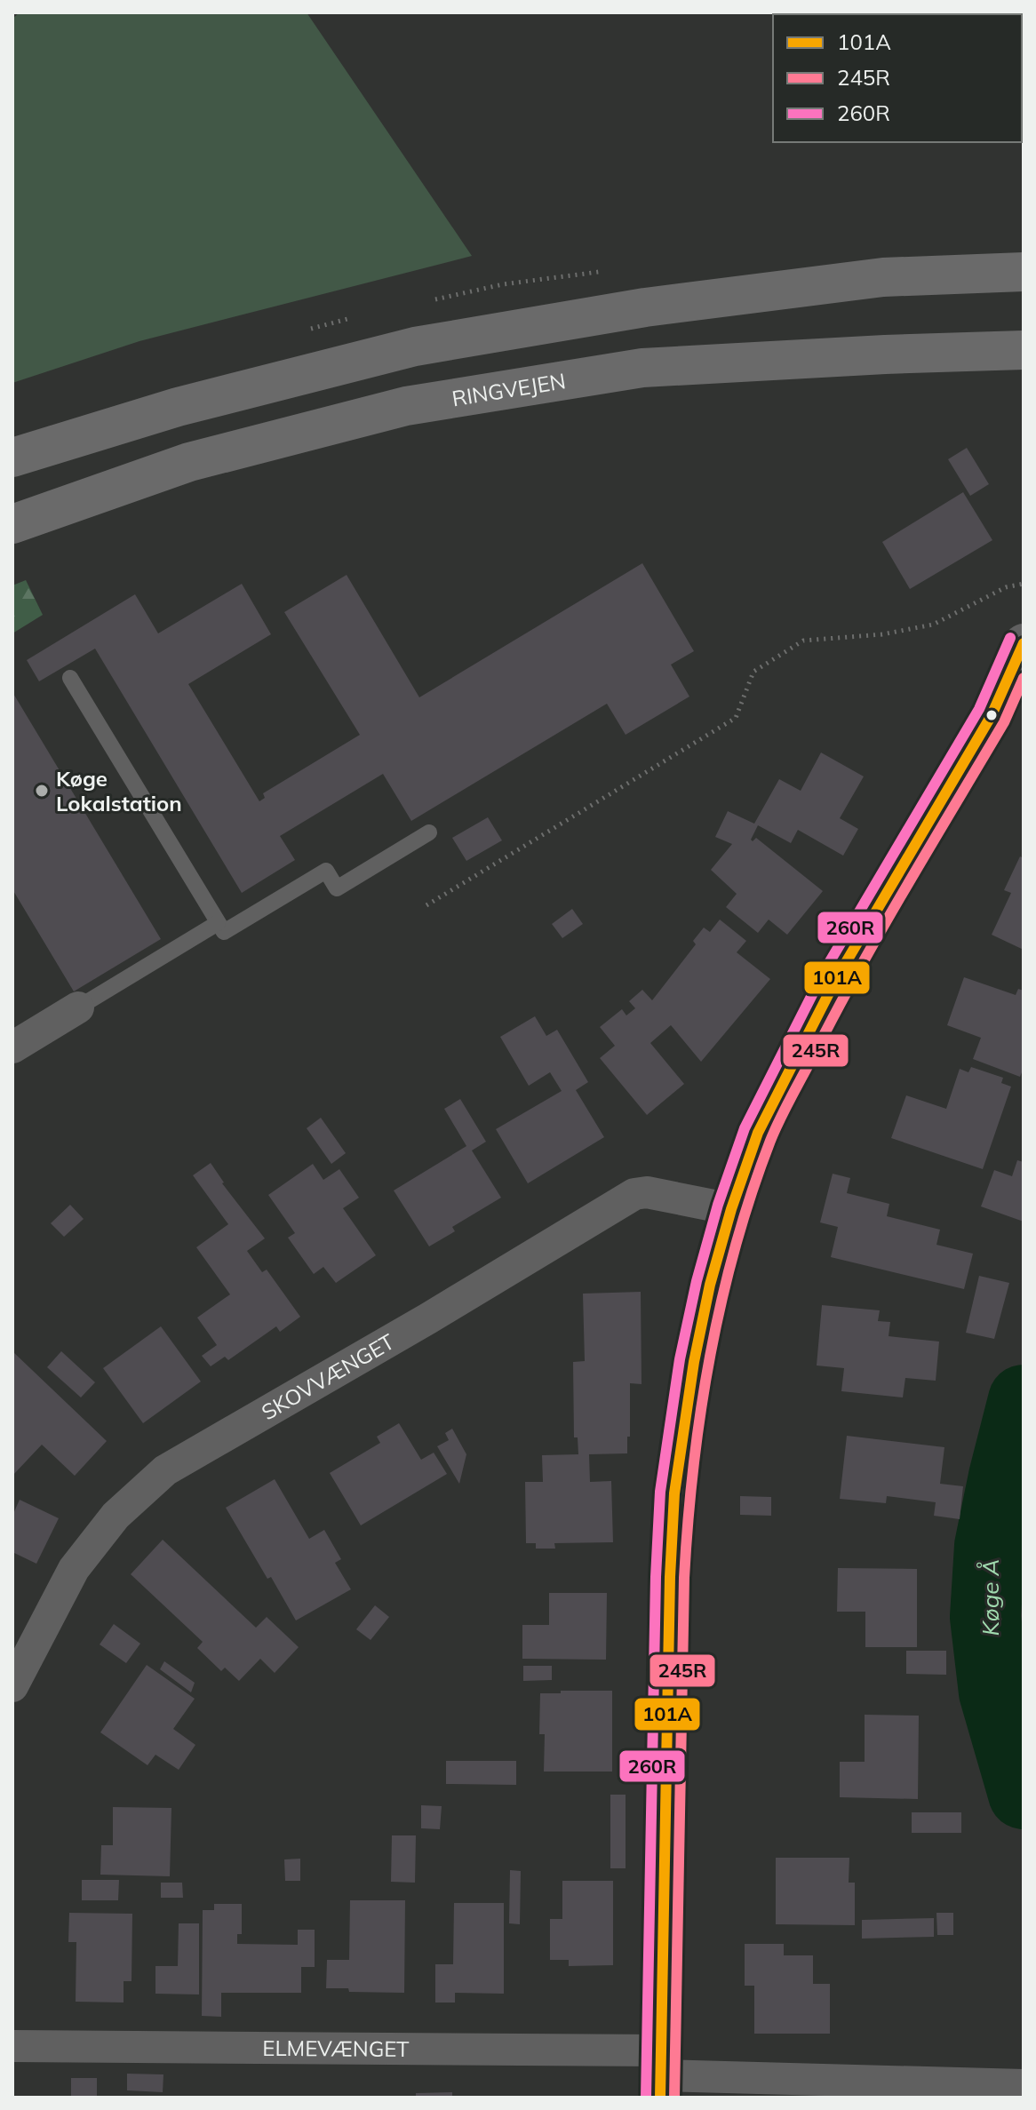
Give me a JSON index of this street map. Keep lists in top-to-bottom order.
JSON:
{
  "streets": {
    "main road": ["RINGVEJEN"],
    "street": ["SKOVVÆNGET", "ELMEVÆNGET"]
  },
  "water": ["Køge Å"],
  "places": ["Køge Lokalstation"],
  "lines": ["transit line 260R", "transit line 101A", "transit line 245R"],
  "legend": ["101A", "245R", "260R"]
}
